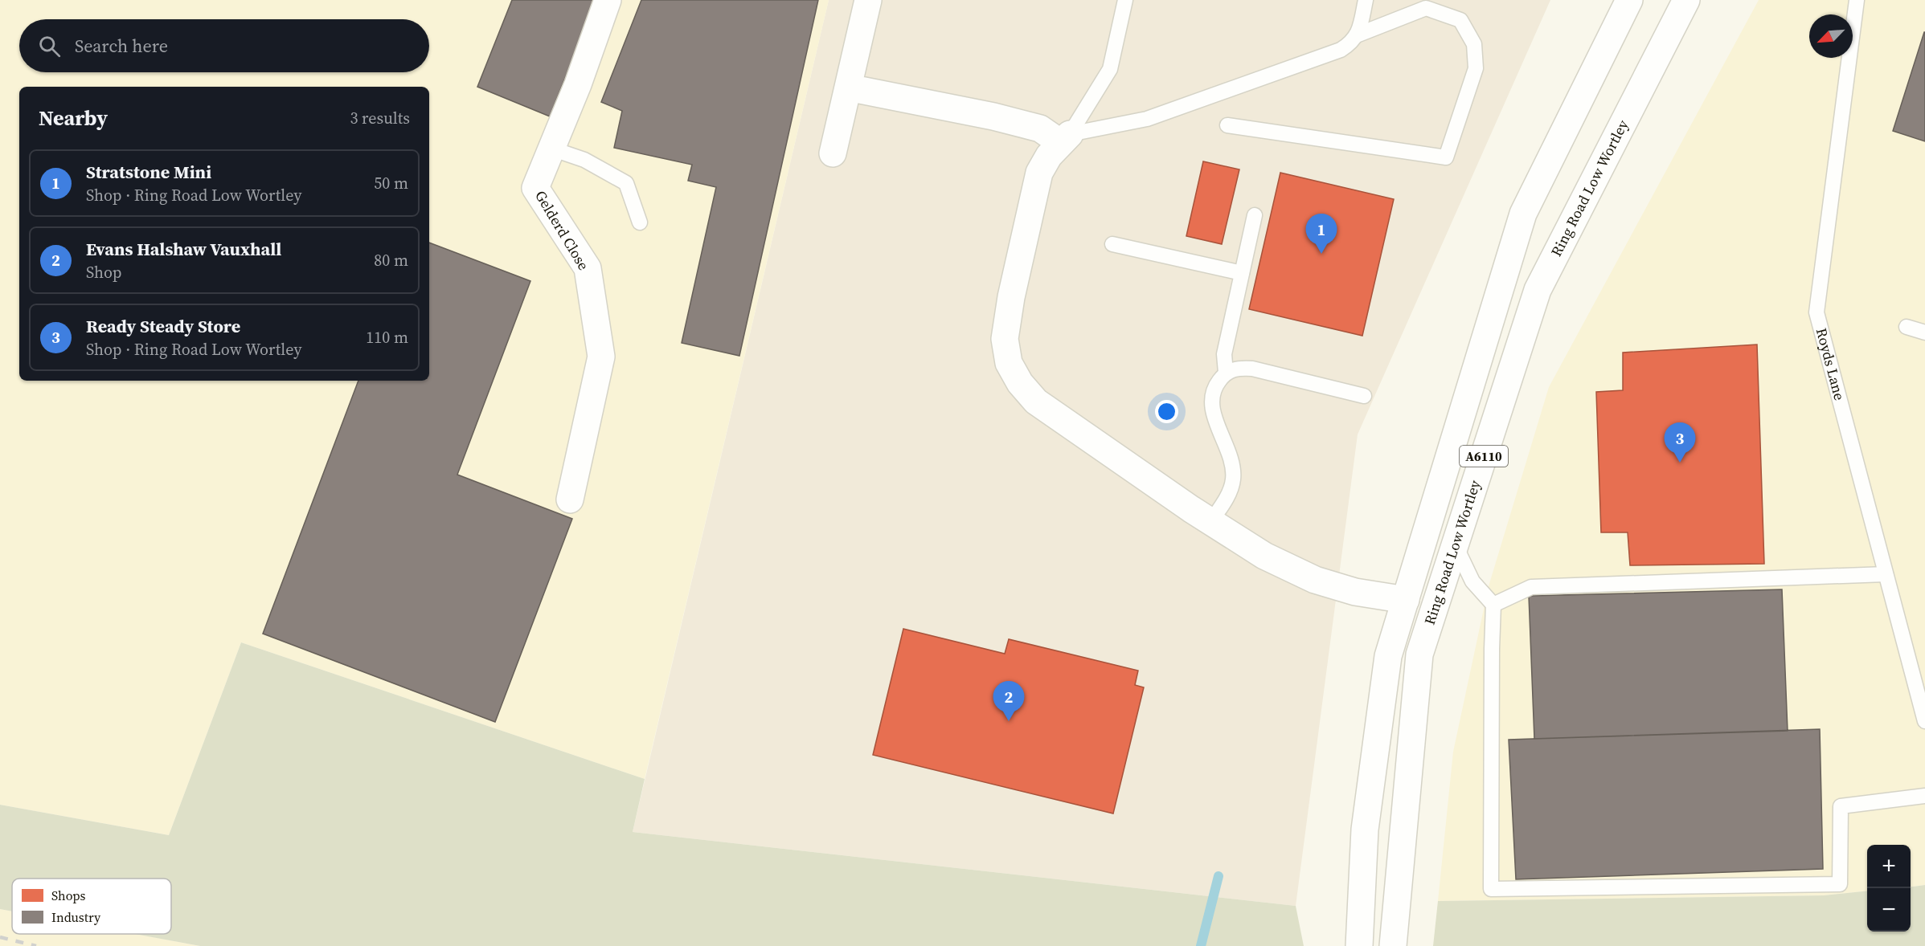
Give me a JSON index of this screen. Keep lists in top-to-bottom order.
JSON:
{
  "streets": {
    "main road": ["Ring Road Low Wortley", "Gelderd Close", "A6110"],
    "lane": ["Royds Lane"]
  },
  "legend": ["Shops", "Industry"],
  "north": "bottom left",
  "page": {
    "search": "Search here",
    "heading": ["Nearby", "3 results"],
    "list": [
      {
        "mark": "1",
        "name": "Stratstone Mini",
        "note": "Shop · Ring Road Low Wortley",
        "value": "50 m"
      },
      {
        "mark": "2",
        "name": "Evans Halshaw Vauxhall",
        "note": "Shop",
        "value": "80 m"
      },
      {
        "mark": "3",
        "name": "Ready Steady Store",
        "note": "Shop · Ring Road Low Wortley",
        "value": "110 m"
      }
    ],
    "pins": ["1", "3", "2"],
    "map_buttons": ["+", "−"]
  }
}
